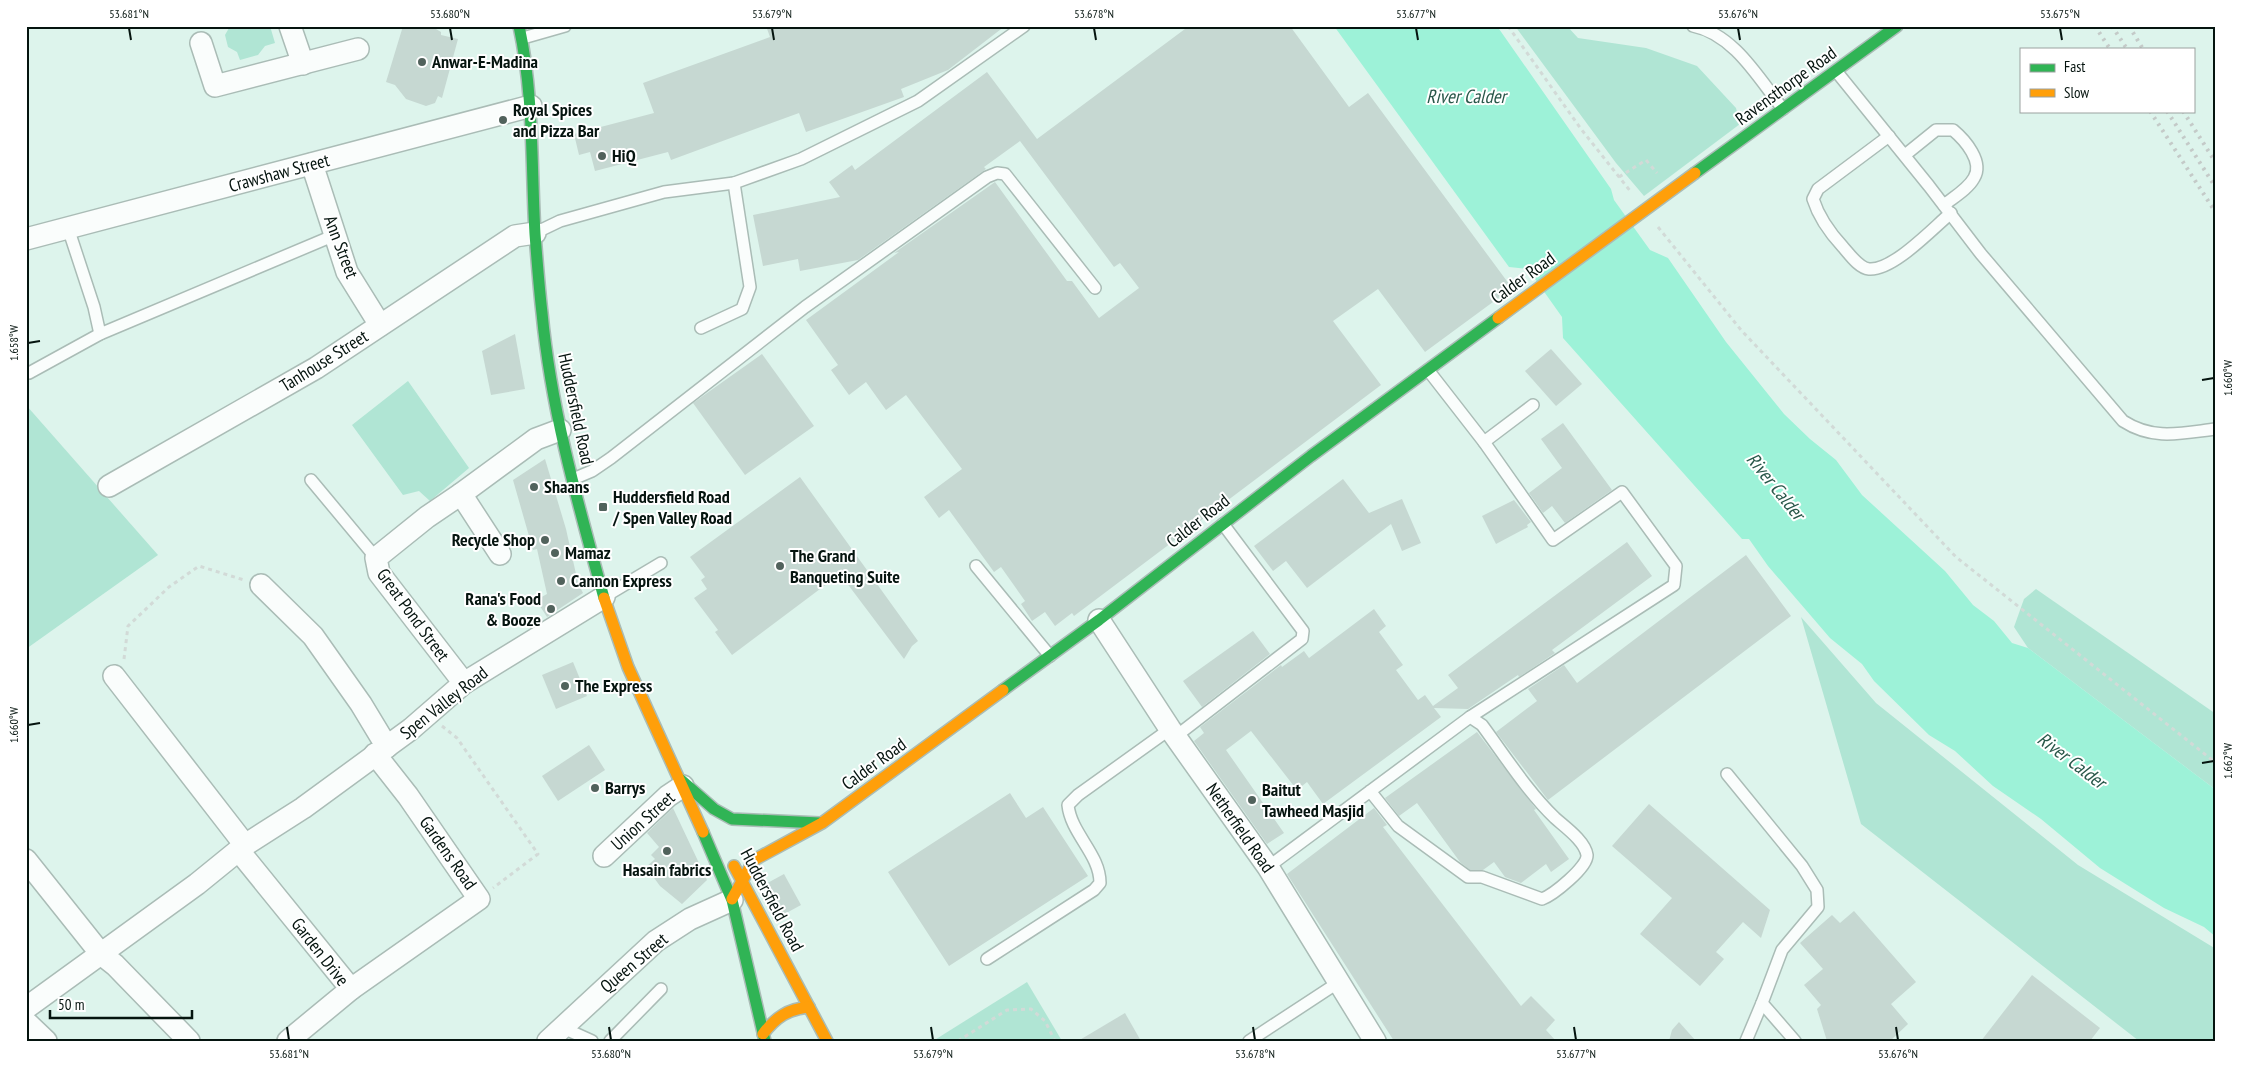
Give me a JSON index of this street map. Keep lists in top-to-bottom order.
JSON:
{
  "streets": {
    "main road": ["Ravensthorpe Road", "Calder Road", "Huddersfield Road"],
    "street": [
      "Crawshaw Street",
      "Ann Street",
      "Tanhouse Street",
      "Great Pond Street",
      "Spen Valley Road",
      "Union Street",
      "Netherfield Road",
      "Gardens Road",
      "Garden Drive",
      "Queen Street"
    ]
  },
  "crossings": [
    ["Ravensthorpe Road", "Calder Road"],
    ["Crawshaw Street", "Ann Street"],
    ["Crawshaw Street", "Huddersfield Road"],
    ["Ann Street", "Tanhouse Street"],
    ["Calder Road", "Huddersfield Road"],
    ["Calder Road", "Netherfield Road"],
    ["Calder Road", "Queen Street"],
    ["Tanhouse Street", "Huddersfield Road"],
    ["Huddersfield Road", "Great Pond Street"],
    ["Huddersfield Road", "Spen Valley Road"],
    ["Huddersfield Road", "Union Street"],
    ["Huddersfield Road", "Queen Street"],
    ["Great Pond Street", "Spen Valley Road"],
    ["Spen Valley Road", "Gardens Road"],
    ["Spen Valley Road", "Garden Drive"],
    ["Gardens Road", "Garden Drive"]
  ],
  "water": ["River Calder"],
  "places": {
    "other": [
      "Anwar-E-Madina",
      "Royal Spices and Pizza Bar",
      "HiQ",
      "Shaans",
      "Recycle Shop",
      "Mamaz",
      "The Grand Banqueting Suite",
      "Cannon Express",
      "Rana's Food & Booze",
      "The Express",
      "Barrys",
      "Baitut Tawheed Masjid",
      "Hasain fabrics"
    ],
    "transit": ["Huddersfield Road / Spen Valley Road"]
  },
  "legend": ["Fast", "Slow"],
  "scale_bar": "50 m",
  "coordinates": [
    "53.681°N",
    "53.680°N",
    "53.679°N",
    "53.678°N",
    "53.677°N",
    "53.676°N",
    "53.675°N",
    "1.658°W",
    "1.660°W",
    "1.662°W"
  ]
}
